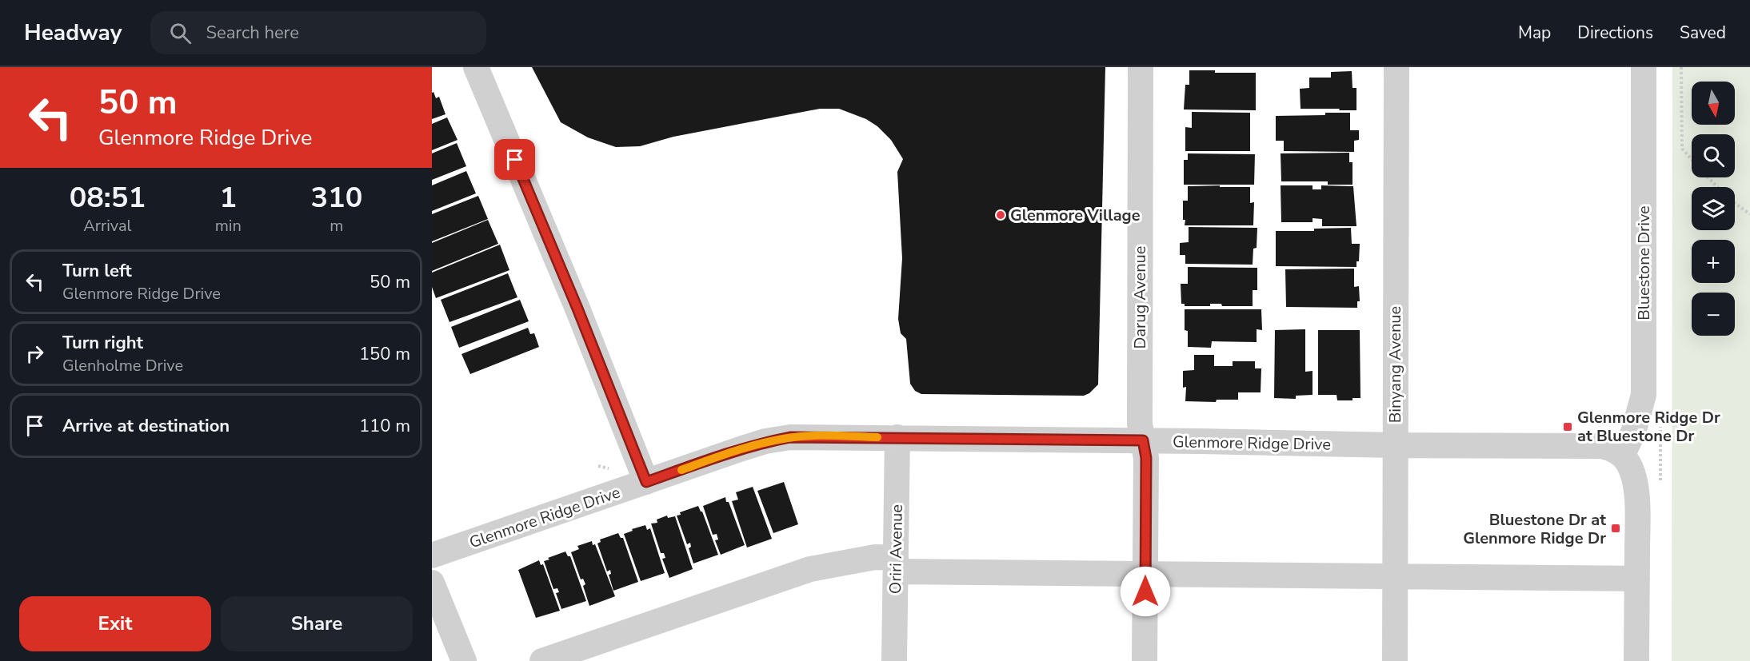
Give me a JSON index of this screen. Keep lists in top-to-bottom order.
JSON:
{
  "streets": {
    "street": [
      "Bluestone Drive",
      "Darug Avenue",
      "Binyang Avenue",
      "Glenmore Ridge Drive",
      "Oriri Avenue"
    ]
  },
  "crossings": [
    ["Bluestone Drive", "Glenmore Ridge Drive"],
    ["Darug Avenue", "Glenmore Ridge Drive"],
    ["Binyang Avenue", "Glenmore Ridge Drive"],
    ["Glenmore Ridge Drive", "Oriri Avenue"]
  ],
  "places": {
    "other": ["Glenmore Village"],
    "transit": ["Glenmore Ridge Dr at Bluestone Dr", "Bluestone Dr at Glenmore Ridge Dr"]
  },
  "north": "bottom",
  "page": {
    "header": "Headway",
    "search": "Search here",
    "nav": ["Map", "Directions", "Saved"],
    "turn": ["50 m", "Glenmore Ridge Drive"],
    "map_buttons": ["+", "−"],
    "eta": [
      "08:51",
      "Arrival",
      "1",
      "min",
      "310",
      "m"
    ],
    "list": [
      {
        "name": "Turn left",
        "note": "Glenmore Ridge Drive",
        "value": "50 m"
      },
      {
        "name": "Turn right",
        "note": "Glenholme Drive",
        "value": "150 m"
      },
      {
        "name": "Arrive at destination",
        "value": "110 m"
      }
    ],
    "buttons": ["Exit", "Share"]
  }
}
